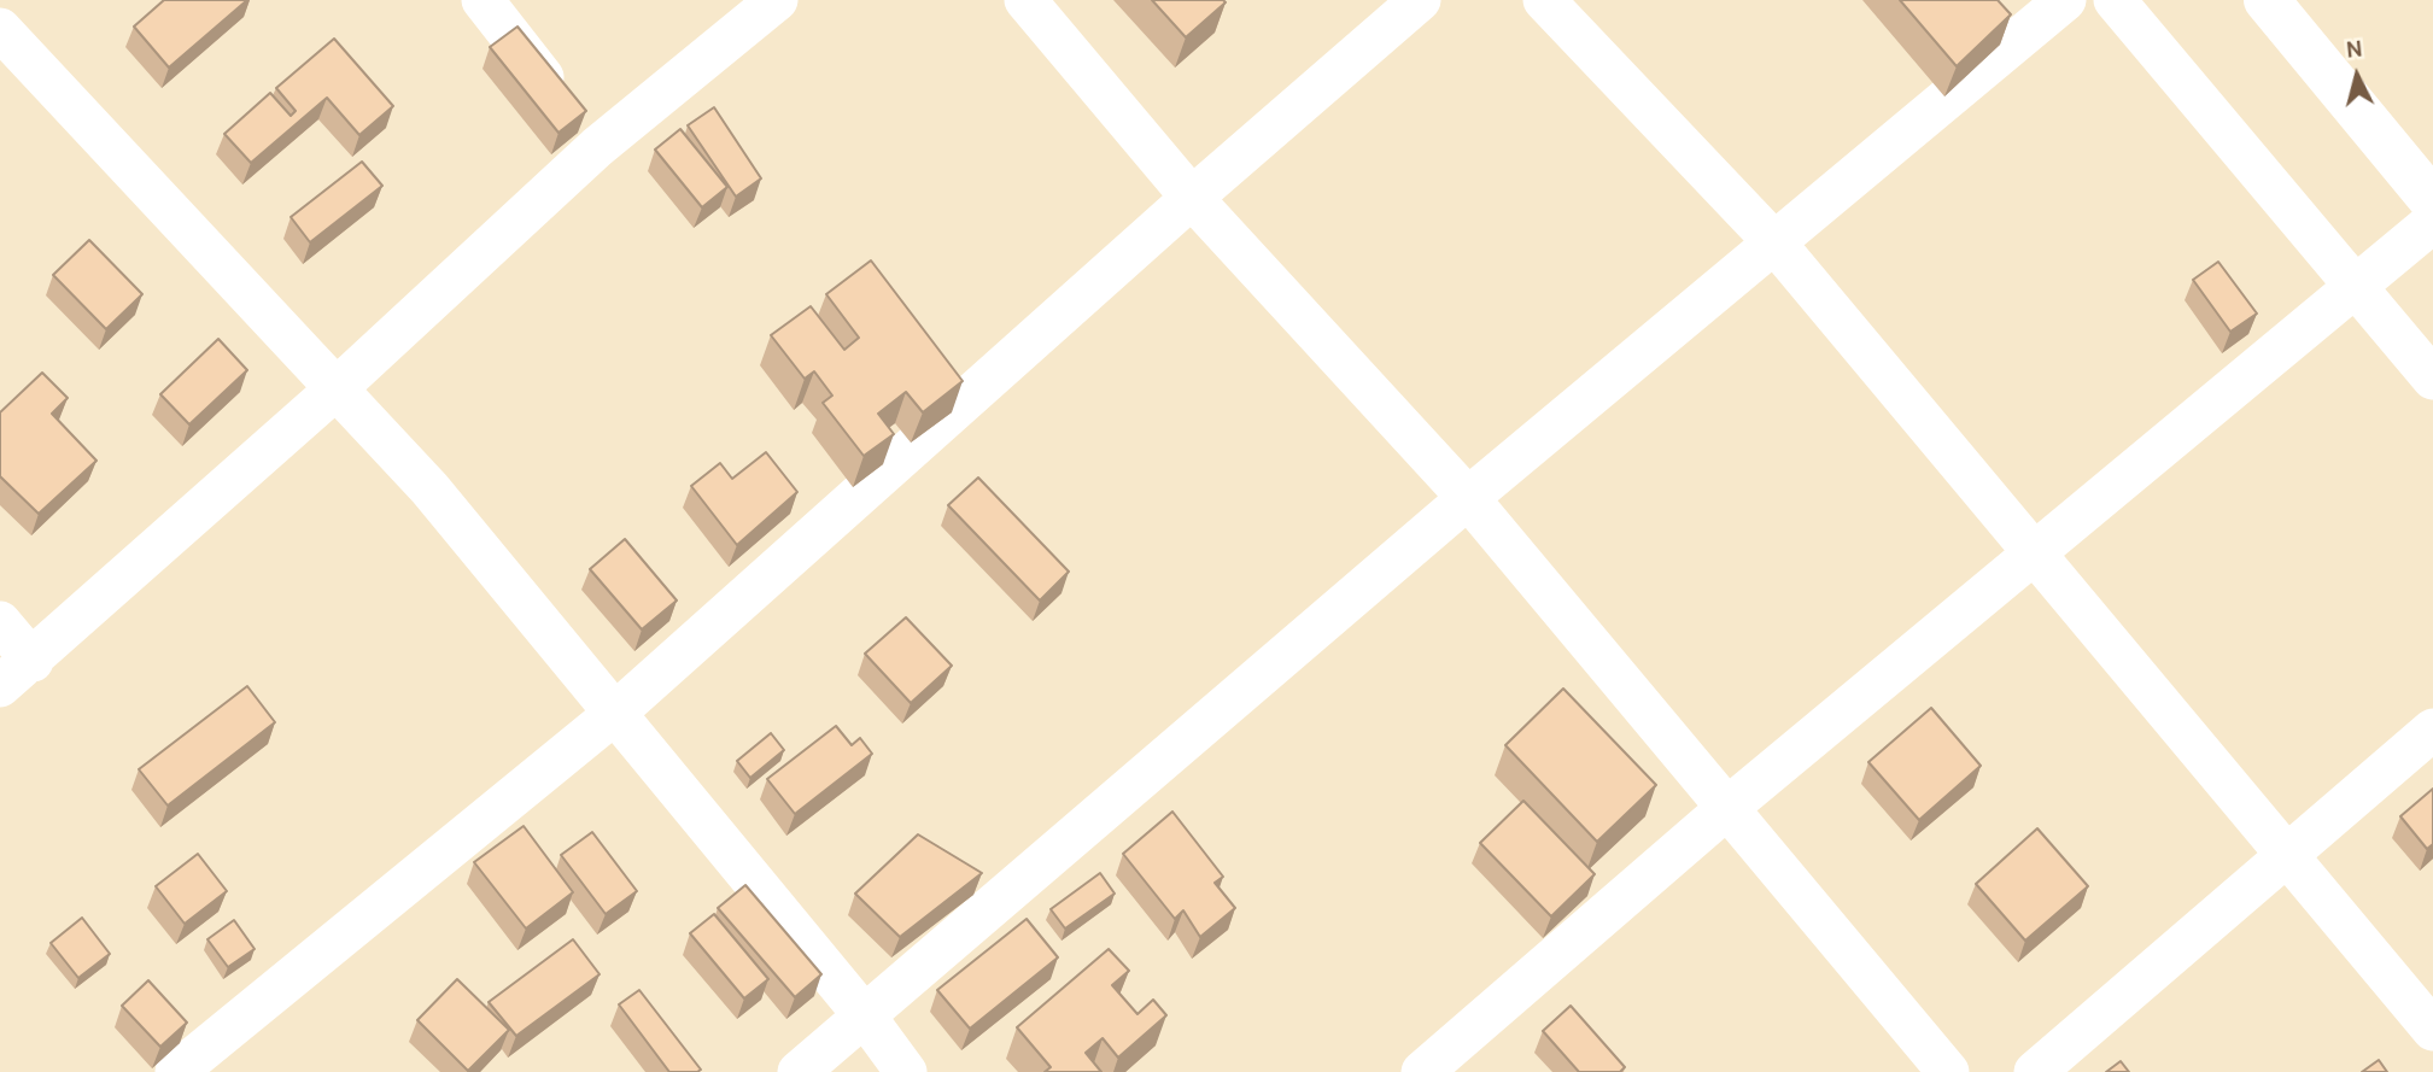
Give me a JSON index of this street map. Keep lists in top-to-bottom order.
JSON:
{
  "north": "top"
}
